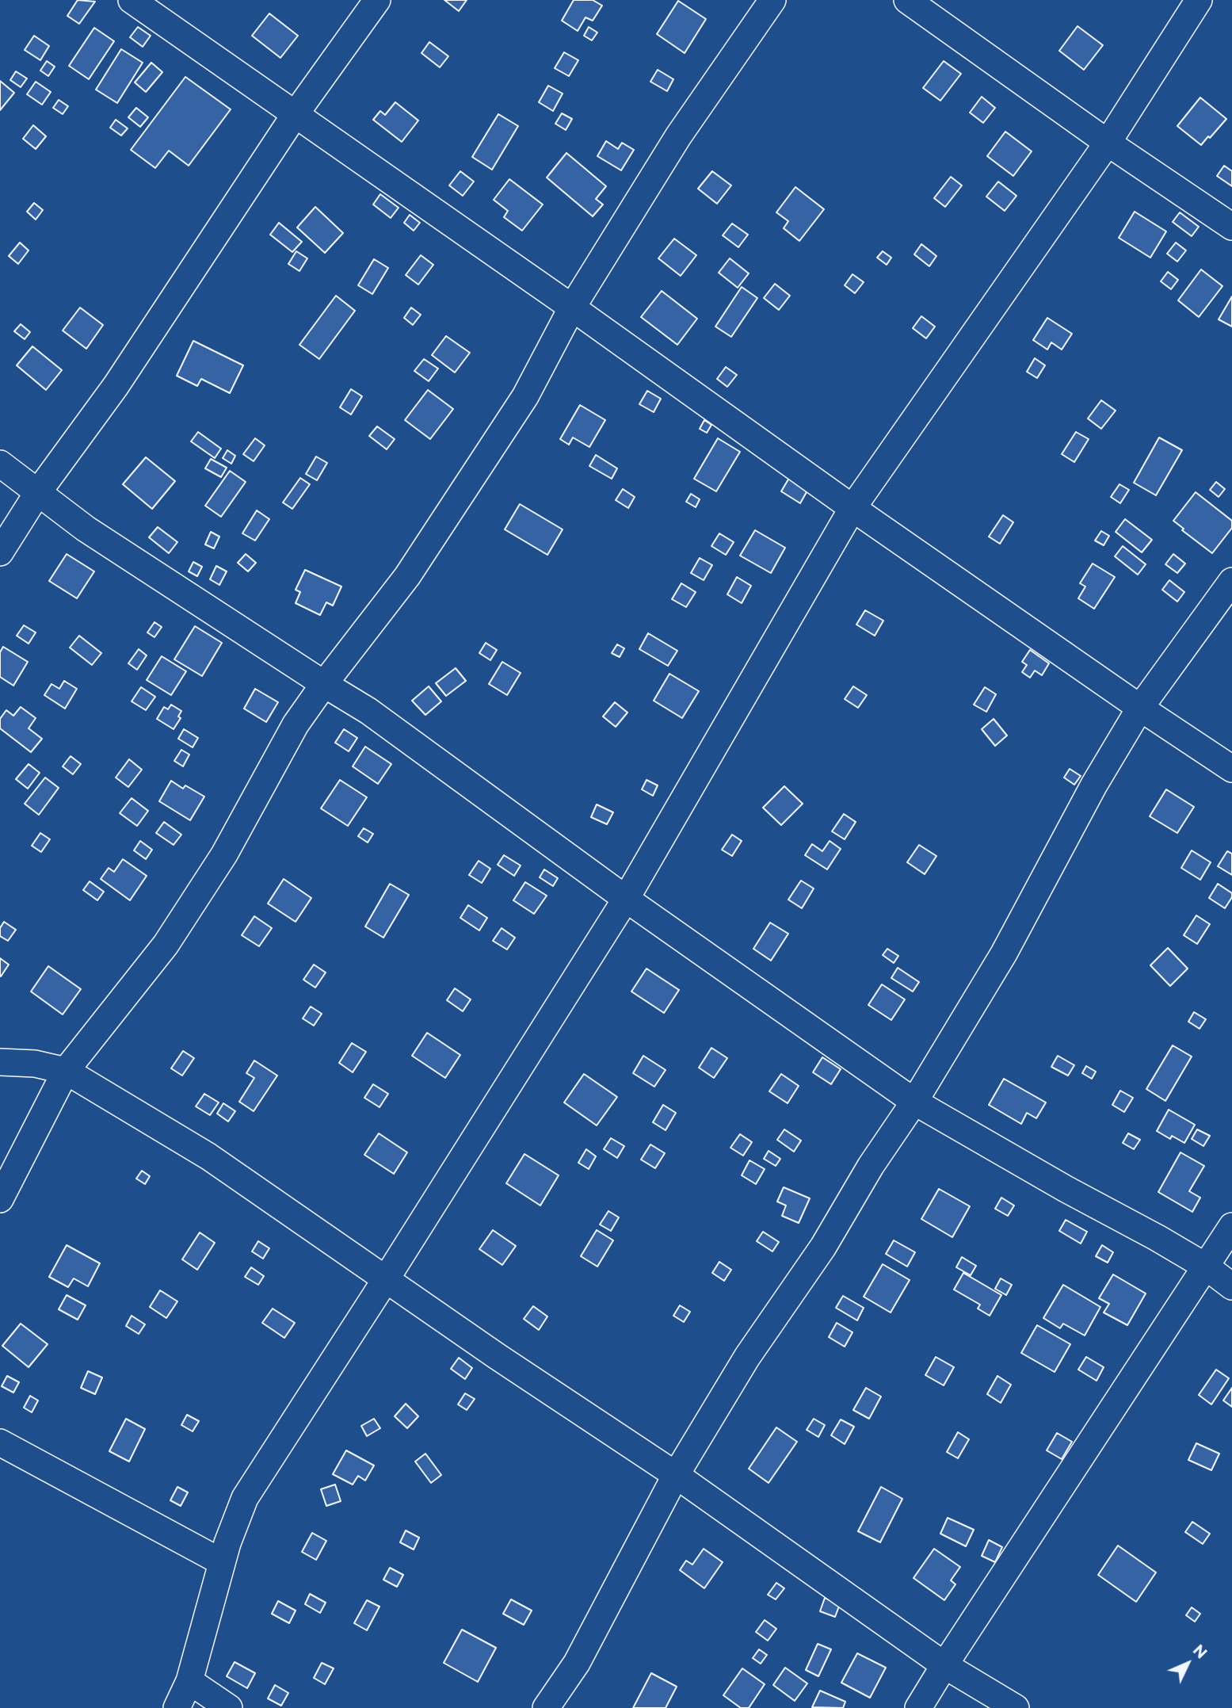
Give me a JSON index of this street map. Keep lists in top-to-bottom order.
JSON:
{
  "north": "top right"
}
